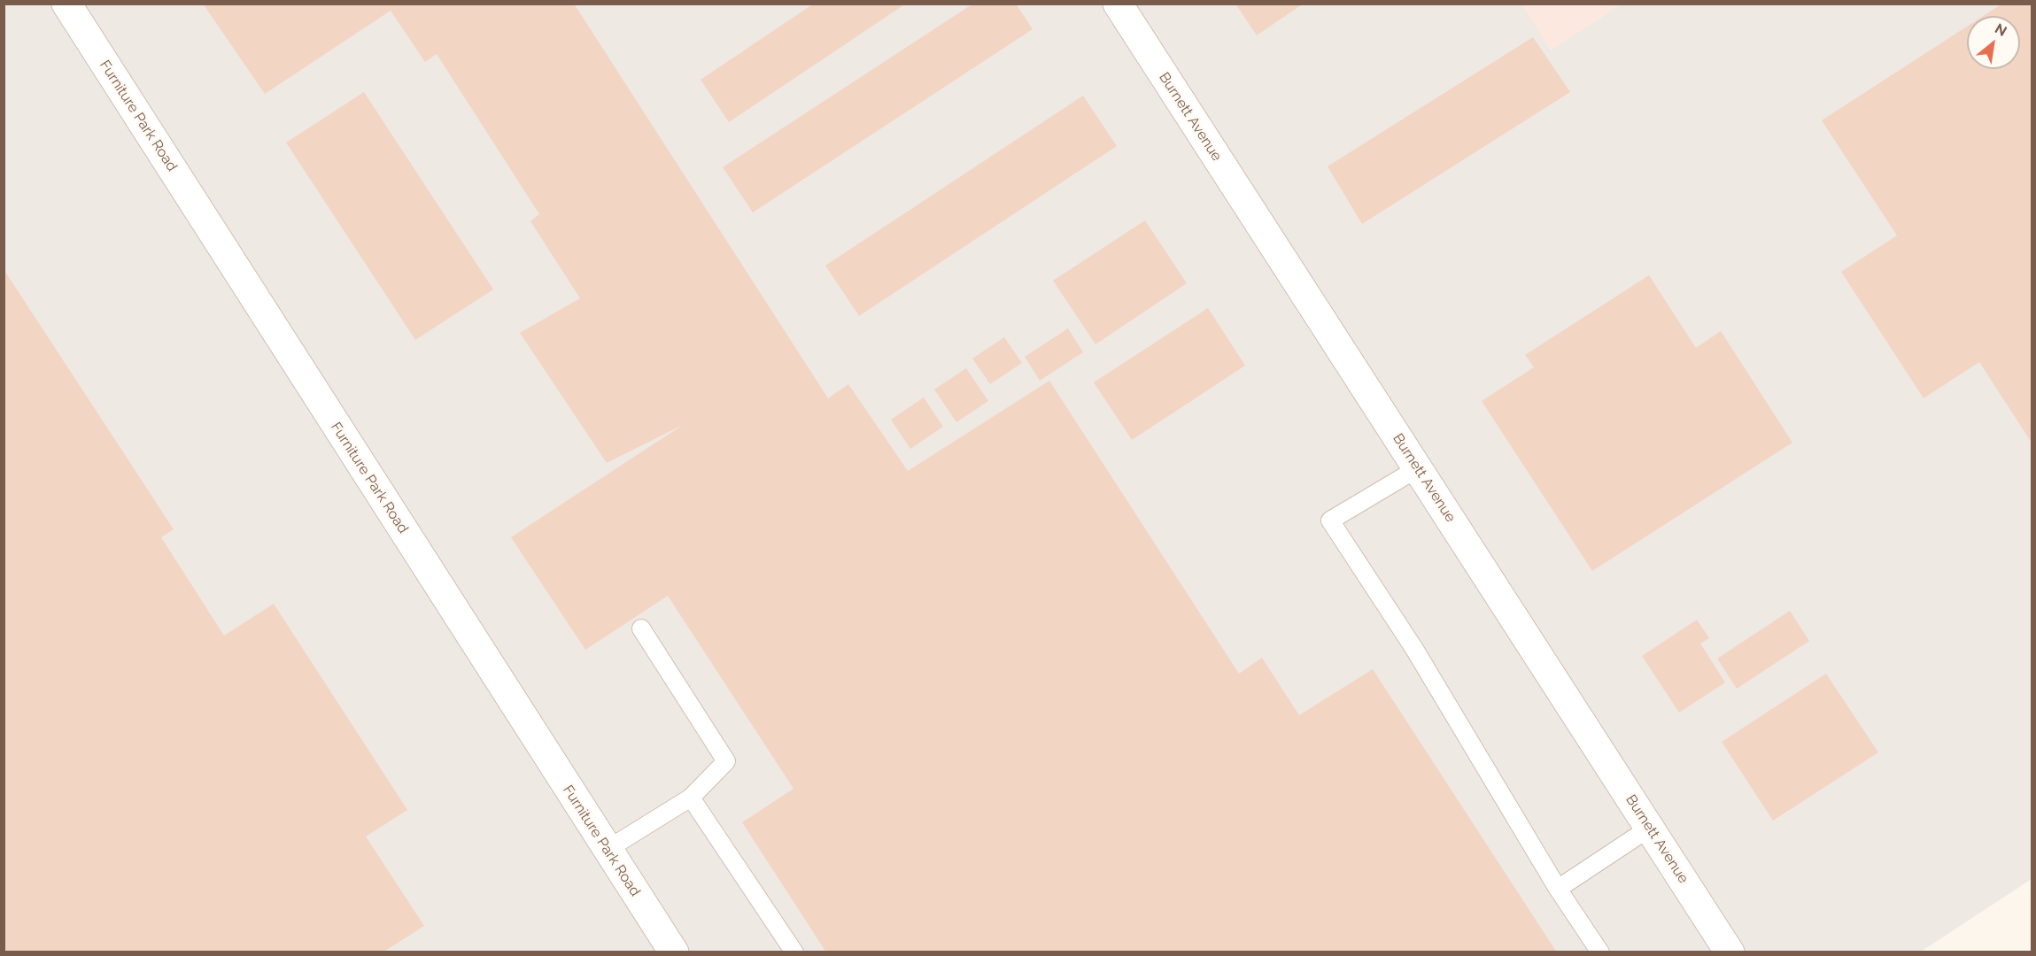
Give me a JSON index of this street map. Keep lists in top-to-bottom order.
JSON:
{
  "streets": {
    "street": ["Furniture Park Road", "Burnett Avenue"]
  },
  "north": "top right"
}
